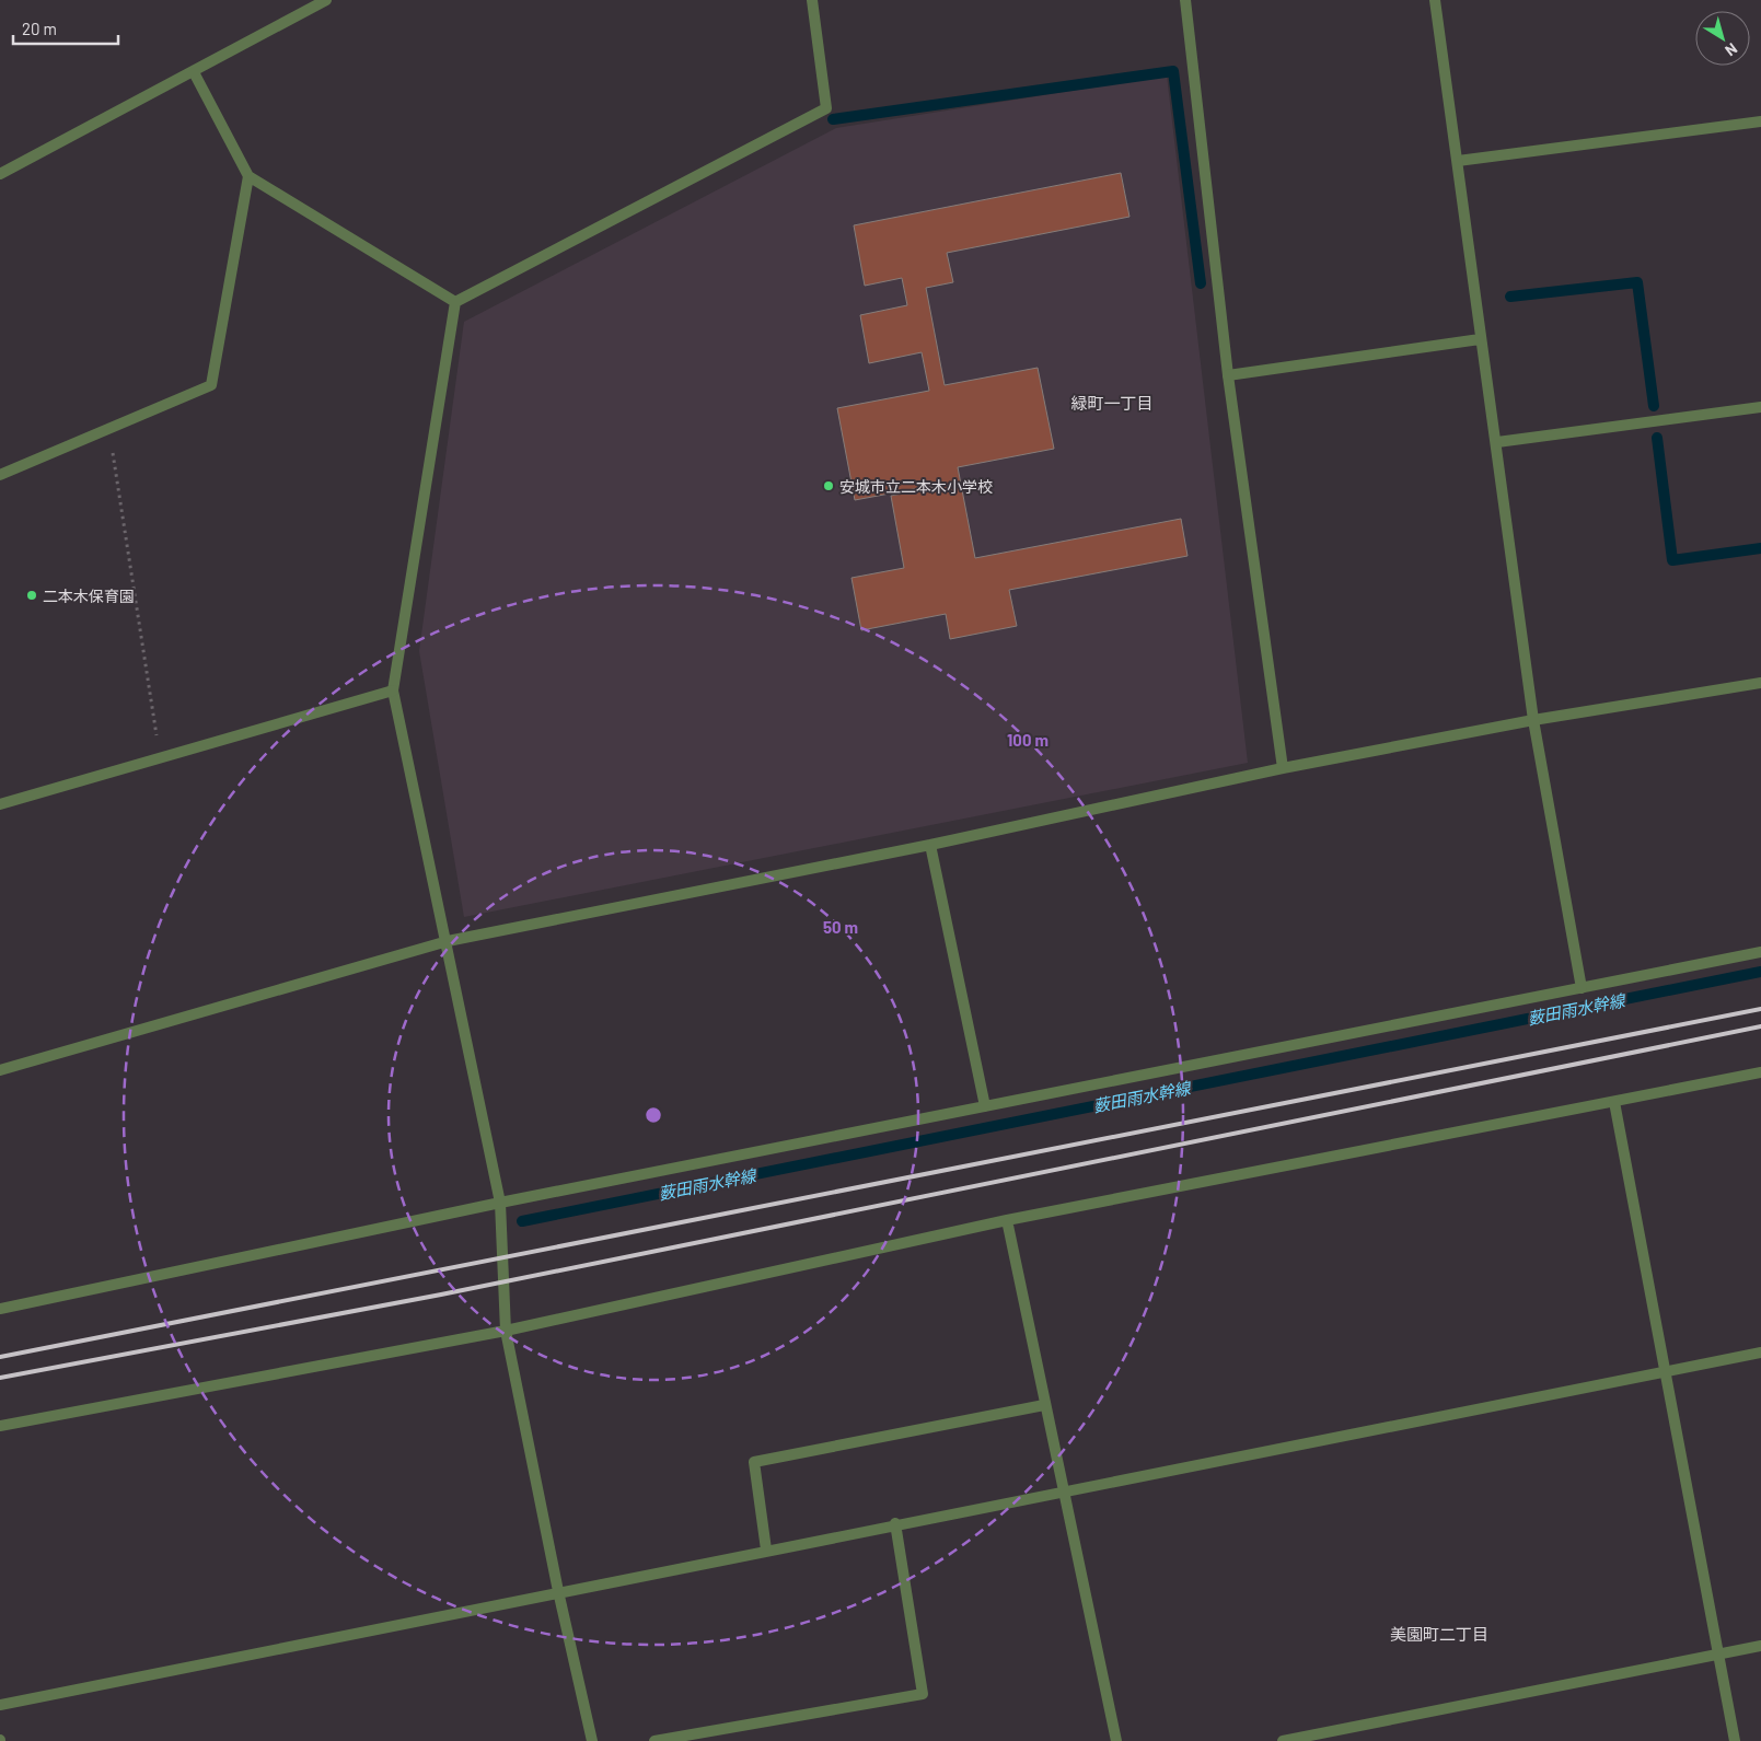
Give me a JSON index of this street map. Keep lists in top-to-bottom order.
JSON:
{
  "districts": ["緑町一丁目", "美園町二丁目"],
  "water": ["薮田雨水幹線"],
  "places": ["安城市立二本木小学校", "二本木保育園"],
  "scale_bar": "20 m",
  "north": "bottom right",
  "rings": ["100 m", "50 m"]
}
